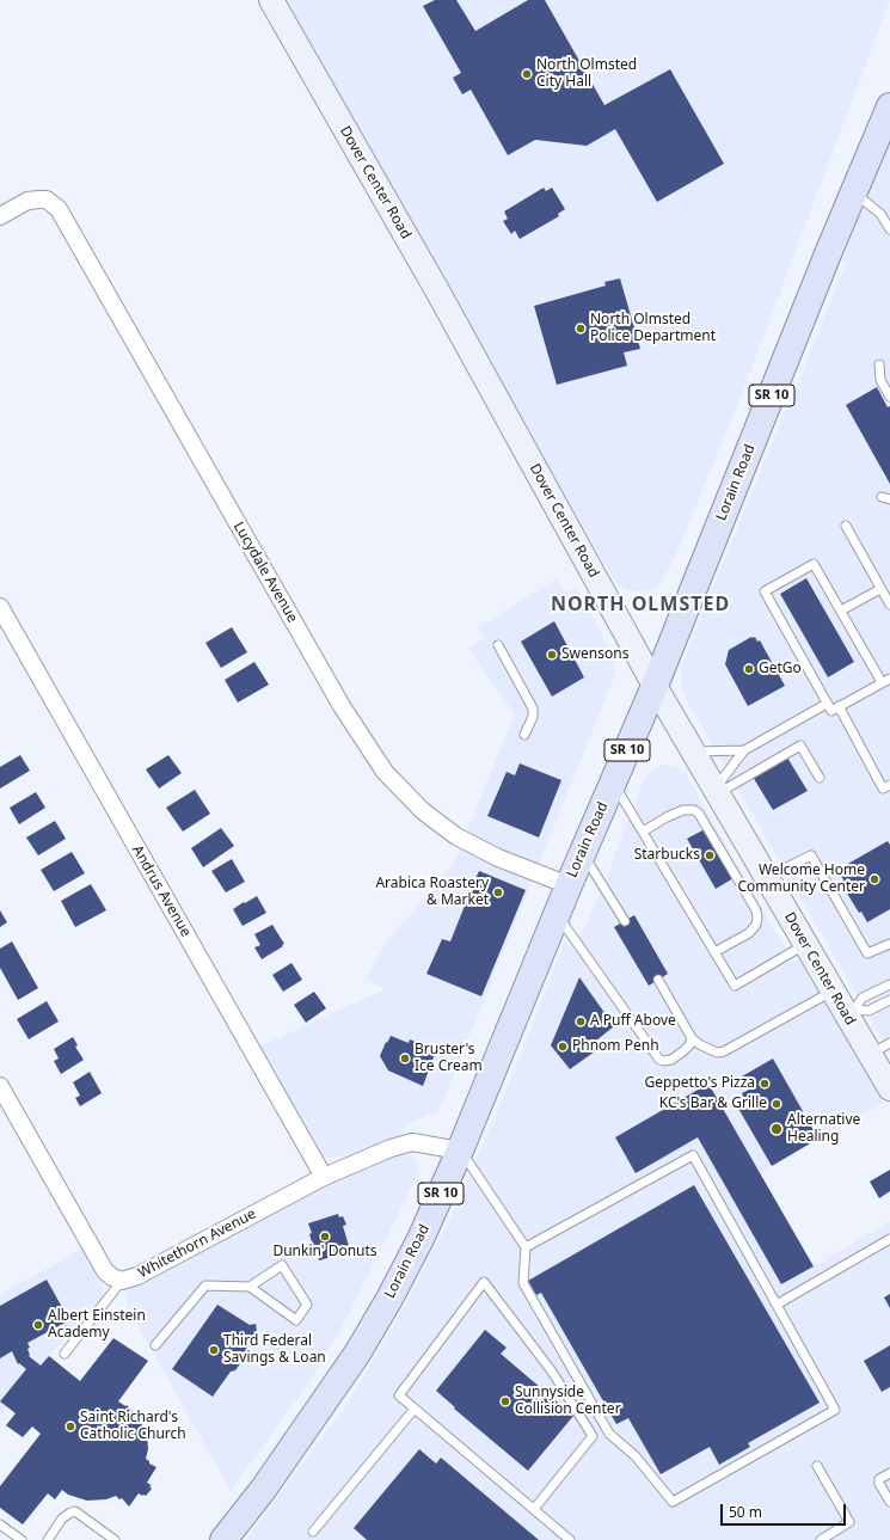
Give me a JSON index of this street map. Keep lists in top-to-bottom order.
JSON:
{
  "streets": {
    "main road": ["SR 10", "Lorain Road"],
    "street": [
      "Dover Center Road",
      "Lucydale Avenue",
      "Andrus Avenue",
      "Whitethorn Avenue"
    ]
  },
  "crossings": [
    ["Dover Center Road", "Lorain Road"],
    ["Lorain Road", "Lucydale Avenue"],
    ["Lorain Road", "Whitethorn Avenue"],
    ["Andrus Avenue", "Whitethorn Avenue"]
  ],
  "districts": ["NORTH OLMSTED"],
  "places": [
    "North Olmsted City Hall",
    "North Olmsted Police Department",
    "Swensons",
    "GetGo",
    "Starbucks",
    "Welcome Home Community Center",
    "Arabica Roastery & Market",
    "A Puff Above",
    "Phnom Penh",
    "Bruster's Ice Cream",
    "Geppetto's Pizza",
    "KC's Bar & Grille",
    "Alternative Healing",
    "Dunkin' Donuts",
    "Albert Einstein Academy",
    "Third Federal Savings & Loan",
    "Sunnyside Collision Center",
    "Saint Richard's Catholic Church"
  ],
  "scale_bar": "50 m"
}
